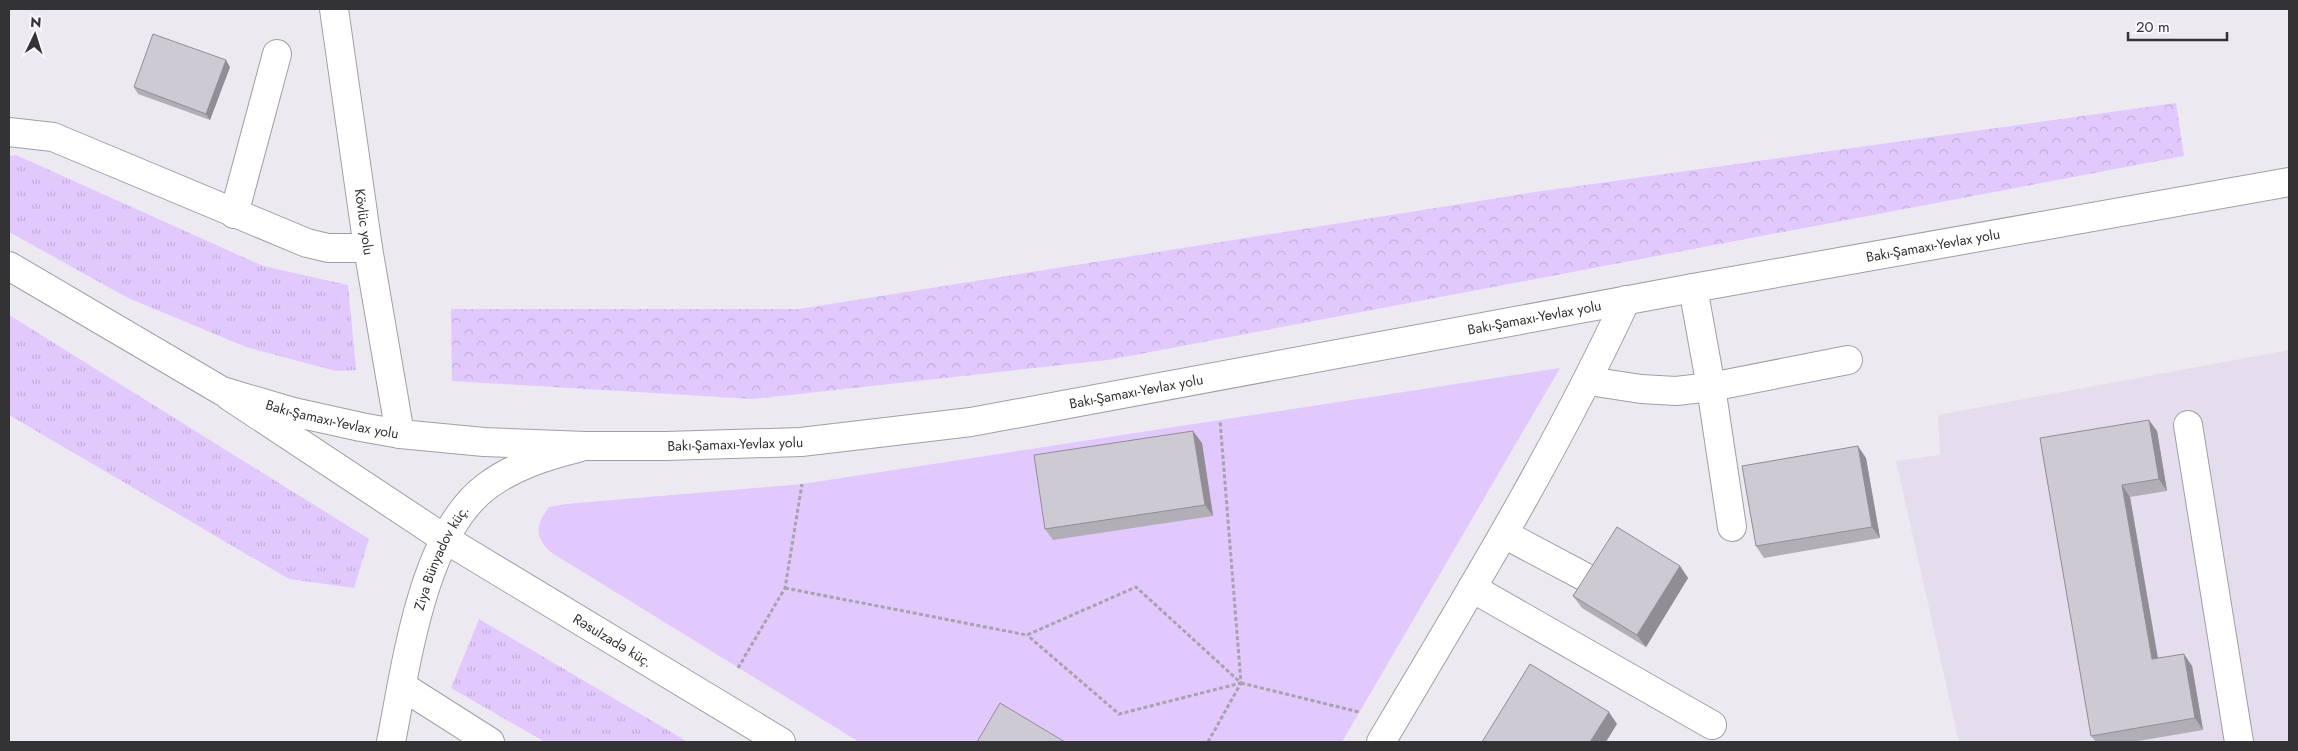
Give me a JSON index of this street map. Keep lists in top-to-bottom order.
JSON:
{
  "streets": {
    "main road": [
      "Kövlüc yolu",
      "Bakı-Şamaxı-Yevlax yolu",
      "Ziya Bünyadov küç.",
      "Rəsulzadə küç."
    ]
  },
  "crossings": [
    ["Kövlüc yolu", "Bakı-Şamaxı-Yevlax yolu"],
    ["Bakı-Şamaxı-Yevlax yolu", "Ziya Bünyadov küç."],
    ["Bakı-Şamaxı-Yevlax yolu", "Rəsulzadə küç."],
    ["Ziya Bünyadov küç.", "Rəsulzadə küç."]
  ],
  "scale_bar": "20 m",
  "north": "top"
}
